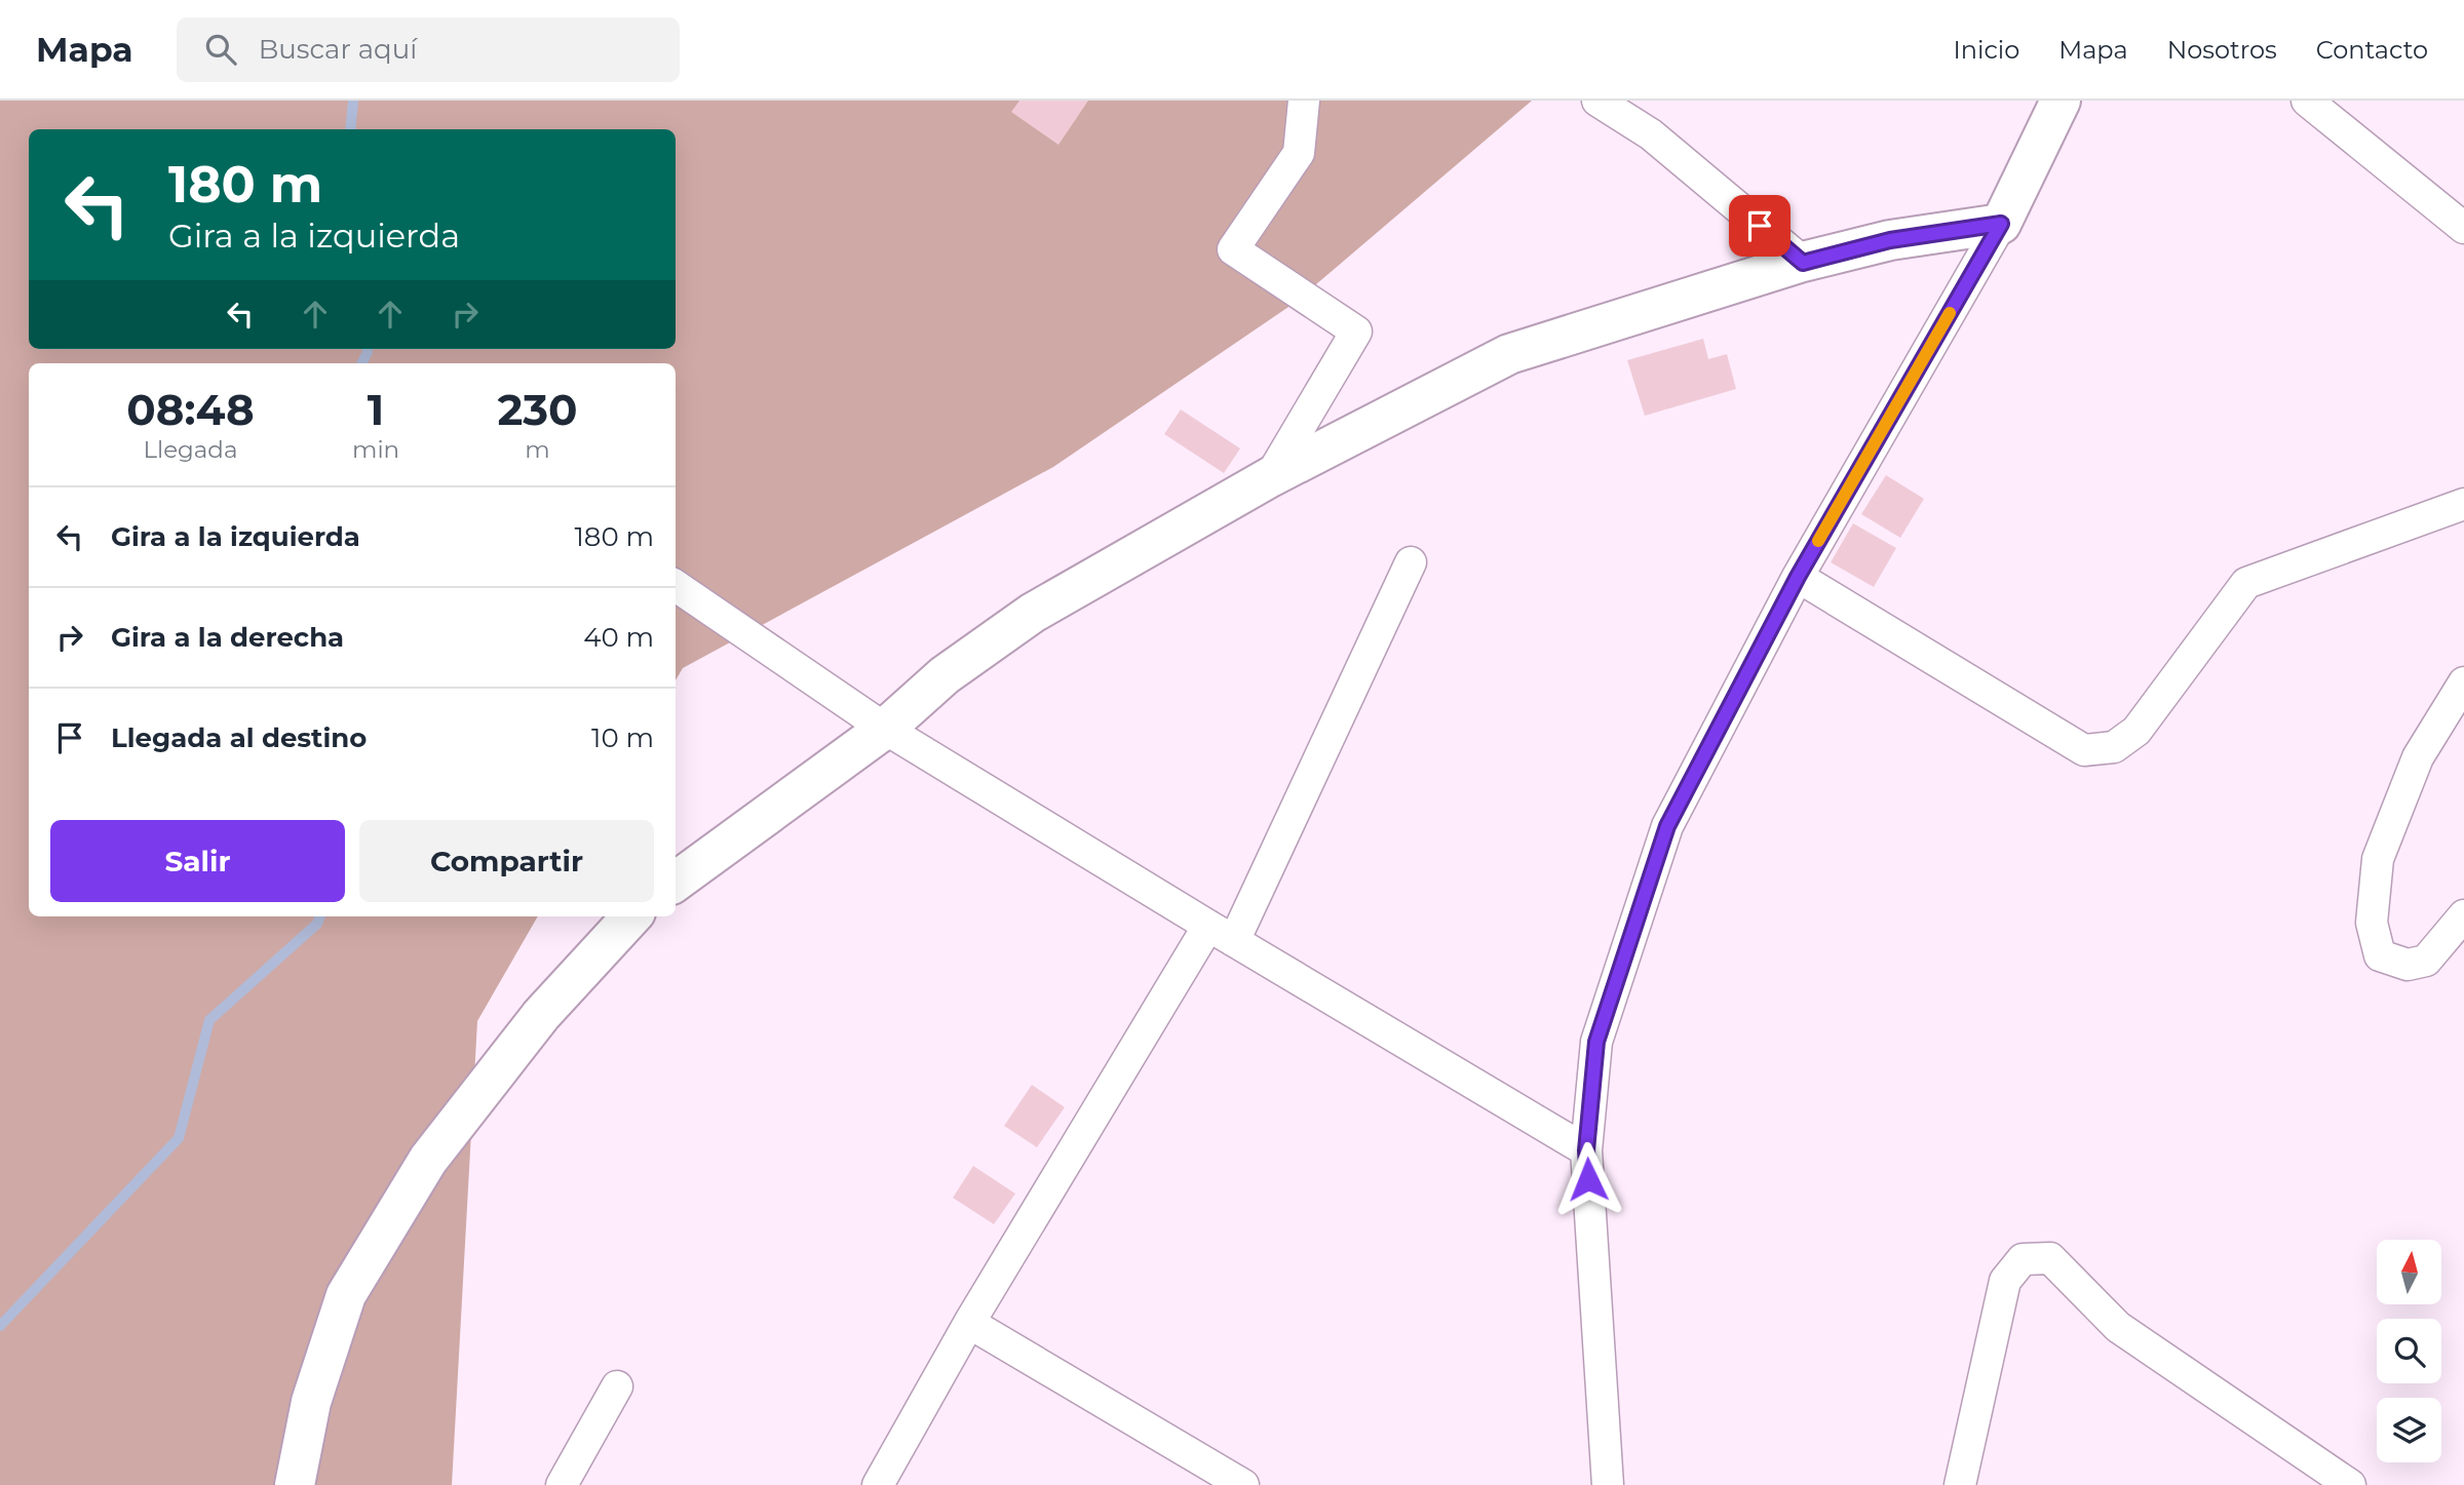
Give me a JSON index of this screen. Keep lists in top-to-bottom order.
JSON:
{
  "north": "top",
  "page": {
    "header": "Mapa",
    "search": "Buscar aquí",
    "nav": [
      "Inicio",
      "Mapa",
      "Nosotros",
      "Contacto"
    ],
    "turn": ["180 m", "Gira a la izquierda"],
    "eta": [
      "08:48",
      "Llegada",
      "1",
      "min",
      "230",
      "m"
    ],
    "list": [
      {
        "name": "Gira a la izquierda",
        "value": "180 m"
      },
      {
        "name": "Gira a la derecha",
        "value": "40 m"
      },
      {
        "name": "Llegada al destino",
        "value": "10 m"
      }
    ],
    "buttons": ["Salir", "Compartir"]
  }
}
